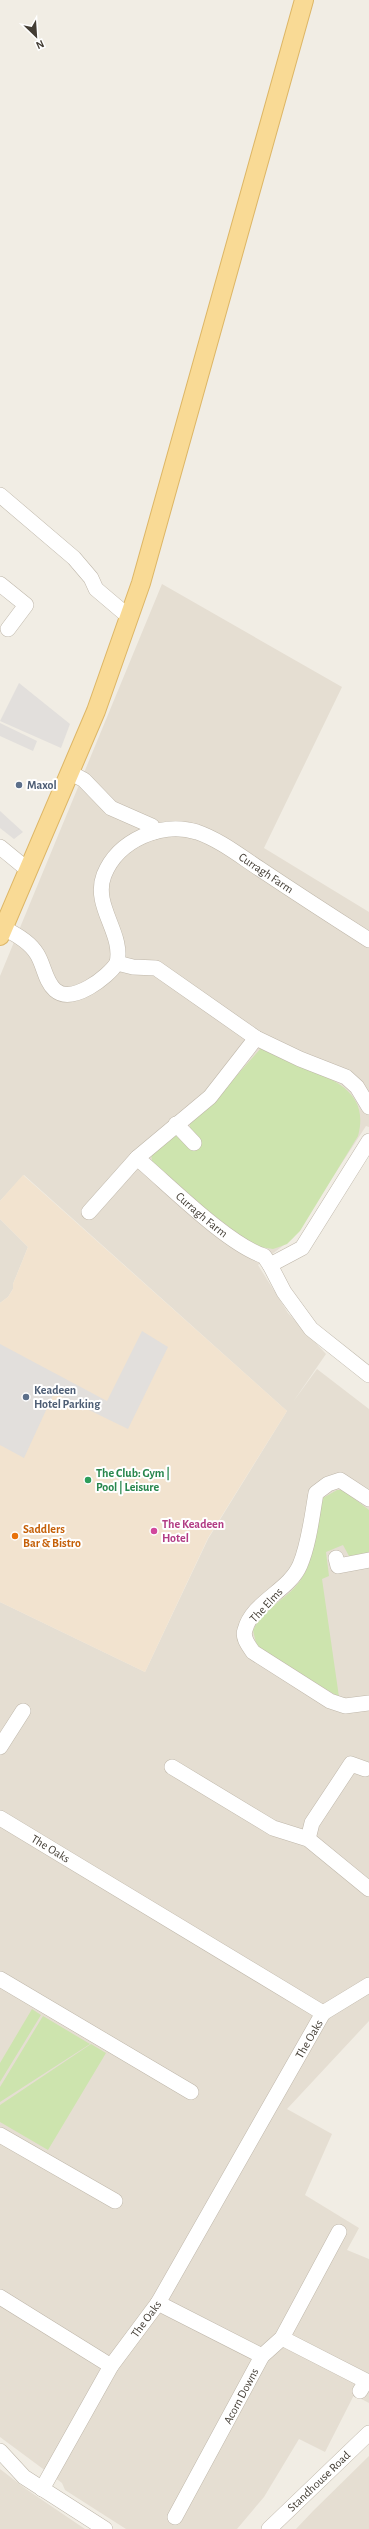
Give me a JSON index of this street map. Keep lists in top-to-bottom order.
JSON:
{
  "streets": {
    "street": [
      "Curragh Farm",
      "The Elms",
      "The Oaks",
      "Acorn Downs",
      "Standhouse Road"
    ]
  },
  "crossings": [
    ["The Oaks", "Acorn Downs"]
  ],
  "places": [
    "Maxol",
    "Keadeen Hotel Parking",
    "The Club: Gym | Pool | Leisure",
    "The Keadeen Hotel",
    "Saddlers Bar & Bistro"
  ],
  "north": "bottom right"
}
